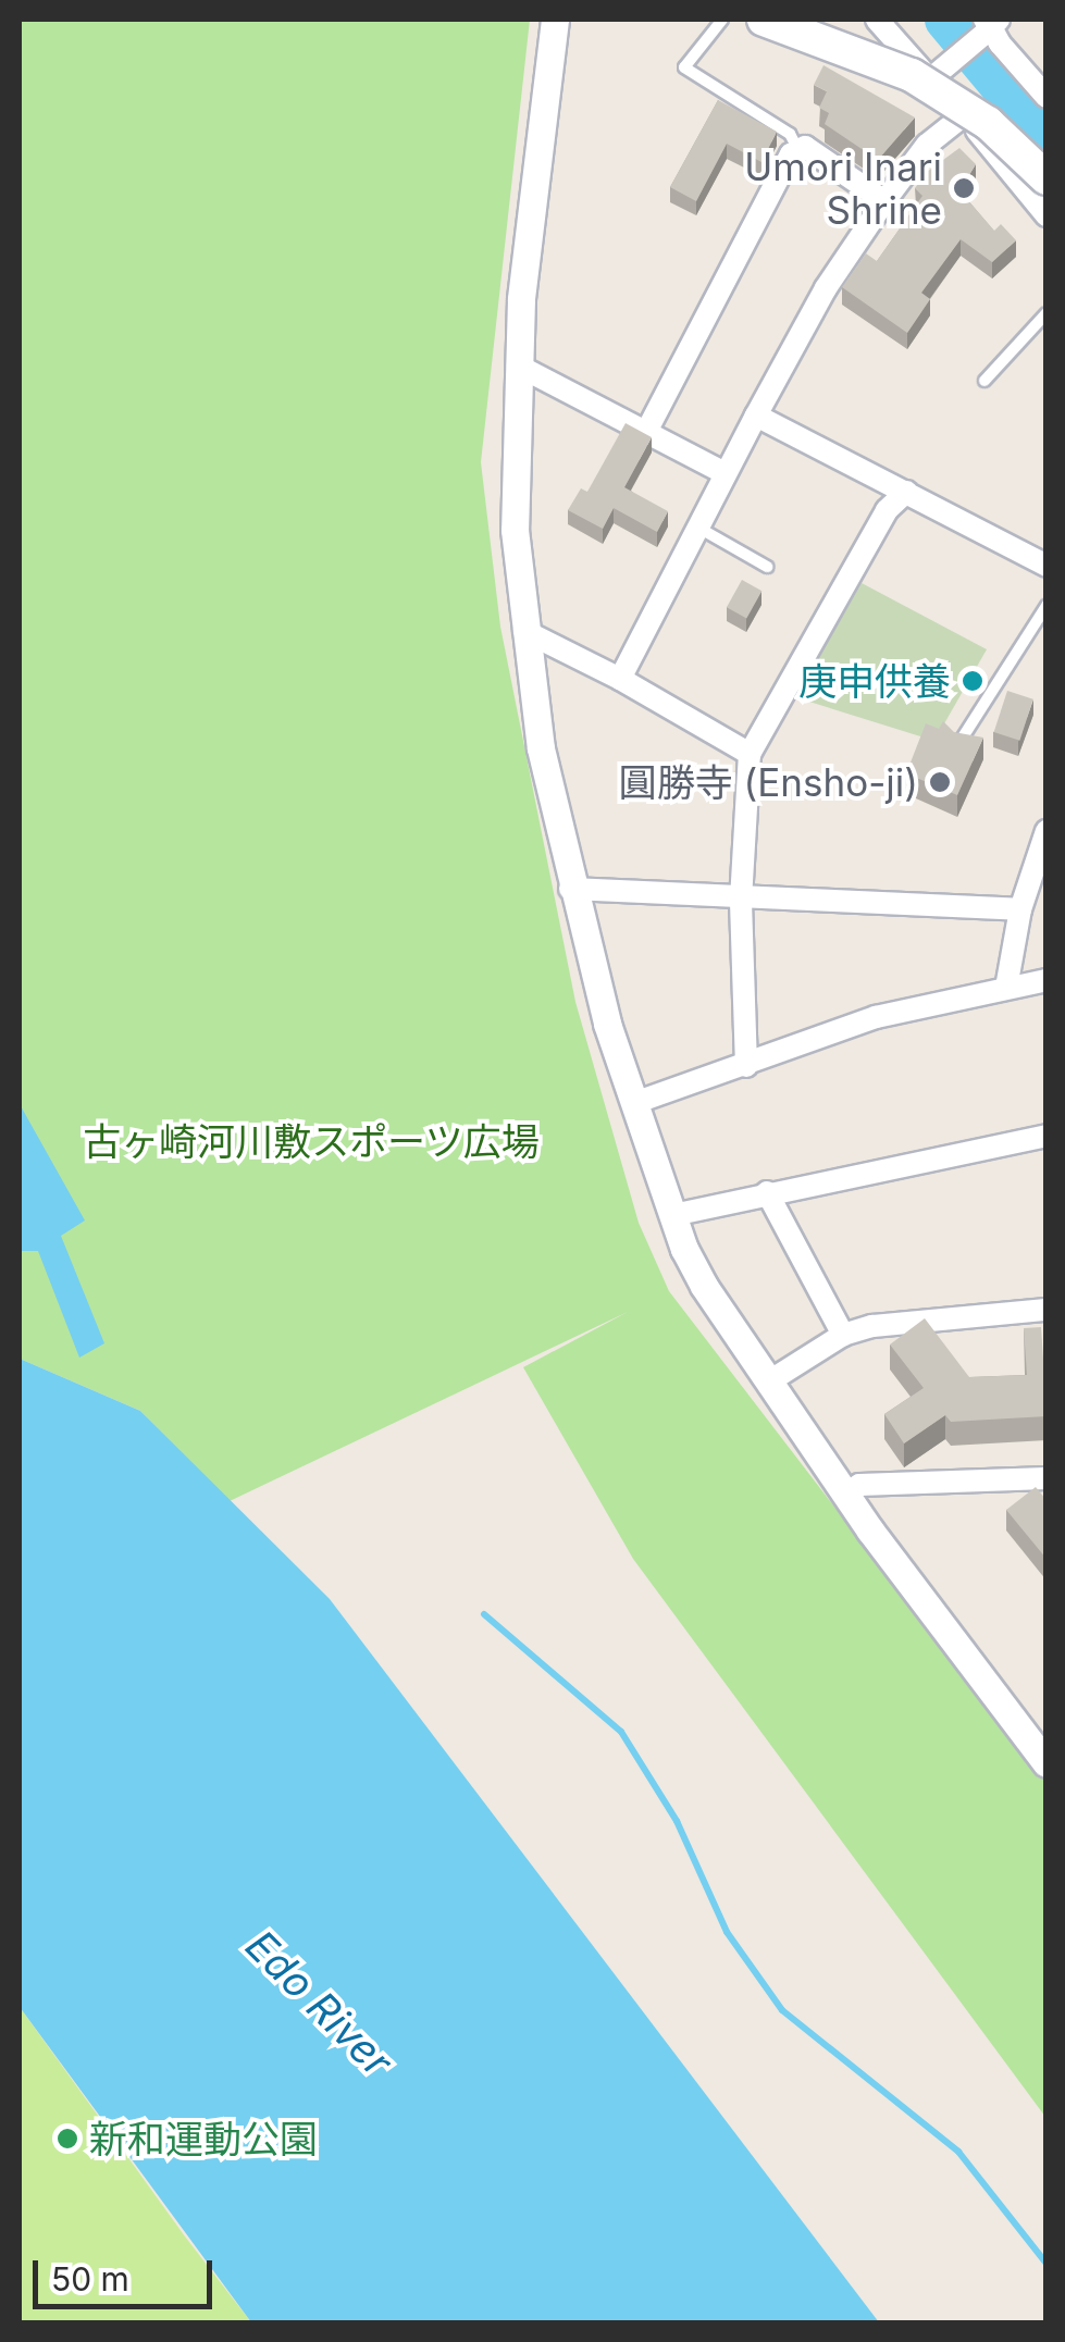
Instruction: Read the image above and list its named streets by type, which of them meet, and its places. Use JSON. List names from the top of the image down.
{
  "water": ["Edo River"],
  "parks": ["古ヶ崎河川敷スポーツ広場"],
  "places": [
    "Umori Inari Shrine",
    "庚申供養",
    "圓勝寺 (Ensho-ji)",
    "新和運動公園"
  ],
  "scale_bar": "50 m"
}
